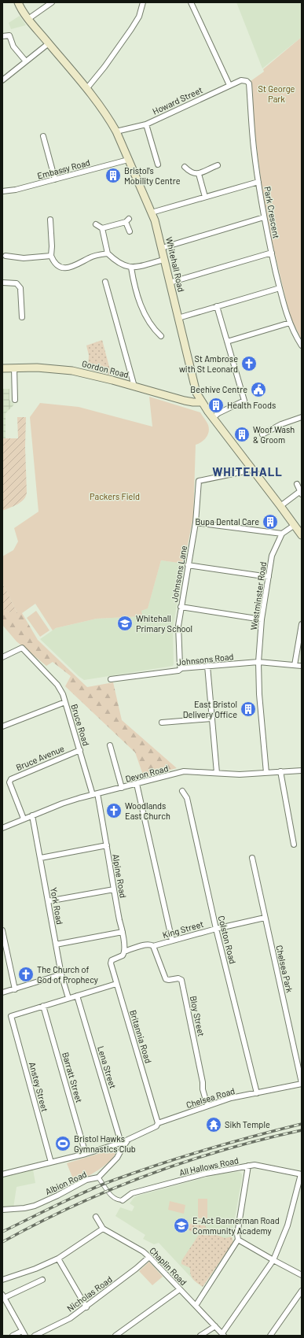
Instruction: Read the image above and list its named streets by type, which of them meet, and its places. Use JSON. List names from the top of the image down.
{
  "streets": {
    "main road": ["Whitehall Road", "Gordon Road"],
    "street": [
      "Howard Street",
      "Embassy Road",
      "Park Crescent",
      "Johnsons Lane",
      "Westminster Road",
      "Johnsons Road",
      "Bruce Road",
      "Bruce Avenue",
      "Devon Road",
      "Alpine Road",
      "York Road",
      "King Street",
      "Colston Road",
      "Chelsea Park",
      "Bloy Street",
      "Britannia Road",
      "Lena Street",
      "Barratt Street",
      "Anstey Street",
      "Chelsea Road",
      "All Hallows Road",
      "Albion Road",
      "Chaplin Road",
      "Nicholas Road"
    ]
  },
  "crossings": [
    ["Howard Street", "Park Crescent"],
    ["Howard Street", "Whitehall Road"],
    ["Embassy Road", "Whitehall Road"],
    ["Whitehall Road", "Gordon Road"],
    ["Whitehall Road", "Johnsons Lane"],
    ["Johnsons Lane", "Johnsons Road"],
    ["Westminster Road", "Johnsons Road"],
    ["Westminster Road", "Devon Road"],
    ["Bruce Road", "Bruce Avenue"],
    ["Bruce Road", "Devon Road"],
    ["Bruce Road", "Alpine Road"],
    ["Bruce Avenue", "Devon Road"],
    ["Devon Road", "Alpine Road"],
    ["Devon Road", "York Road"],
    ["Alpine Road", "King Street"],
    ["Alpine Road", "Britannia Road"],
    ["King Street", "Colston Road"],
    ["King Street", "Chelsea Park"],
    ["King Street", "Bloy Street"],
    ["King Street", "Britannia Road"],
    ["Colston Road", "Chelsea Road"],
    ["Chelsea Park", "Chelsea Road"],
    ["Bloy Street", "Chelsea Road"],
    ["Britannia Road", "Chelsea Road"],
    ["Lena Street", "Chelsea Road"],
    ["Lena Street", "Albion Road"],
    ["Barratt Street", "Anstey Street"],
    ["Barratt Street", "Chelsea Road"],
    ["Anstey Street", "Chelsea Road"],
    ["Chelsea Road", "Albion Road"],
    ["Chaplin Road", "Nicholas Road"]
  ],
  "districts": ["WHITEHALL"],
  "parks": ["St George Park", "Packers Field"],
  "places": {
    "building": [
      "Bristol's Mobility Centre",
      "Health Foods",
      "Woof Wash & Groom",
      "Bupa Dental Care",
      "East Bristol Delivery Office"
    ],
    "church": ["St Ambrose with St Leonard", "Woodlands East Church", "The Church of God of Prophecy"],
    "public building": ["Beehive Centre"],
    "school or university": ["Whitehall Primary School", "E-Act Bannerman Road Community Academy"],
    "temple": ["Sikh Temple"],
    "sports": ["Bristol Hawks Gymnastics Club"]
  }
}
